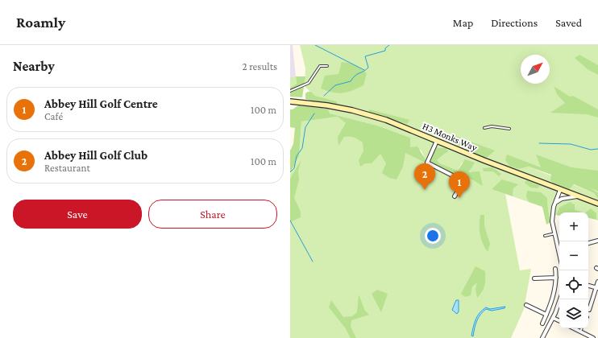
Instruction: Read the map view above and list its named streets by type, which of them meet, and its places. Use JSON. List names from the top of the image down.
{
  "streets": {
    "street": ["H3 Monks Way"]
  },
  "north": "top right",
  "page": {
    "header": "Roamly",
    "nav": ["Map", "Directions", "Saved"],
    "heading": ["Nearby", "2 results"],
    "list": [
      {
        "mark": "1",
        "name": "Abbey Hill Golf Centre",
        "note": "Café",
        "value": "100 m"
      },
      {
        "mark": "2",
        "name": "Abbey Hill Golf Club",
        "note": "Restaurant",
        "value": "100 m"
      }
    ],
    "pins": ["2", "1"],
    "buttons": ["Save", "Share"],
    "map_buttons": ["+", "−"]
  }
}
